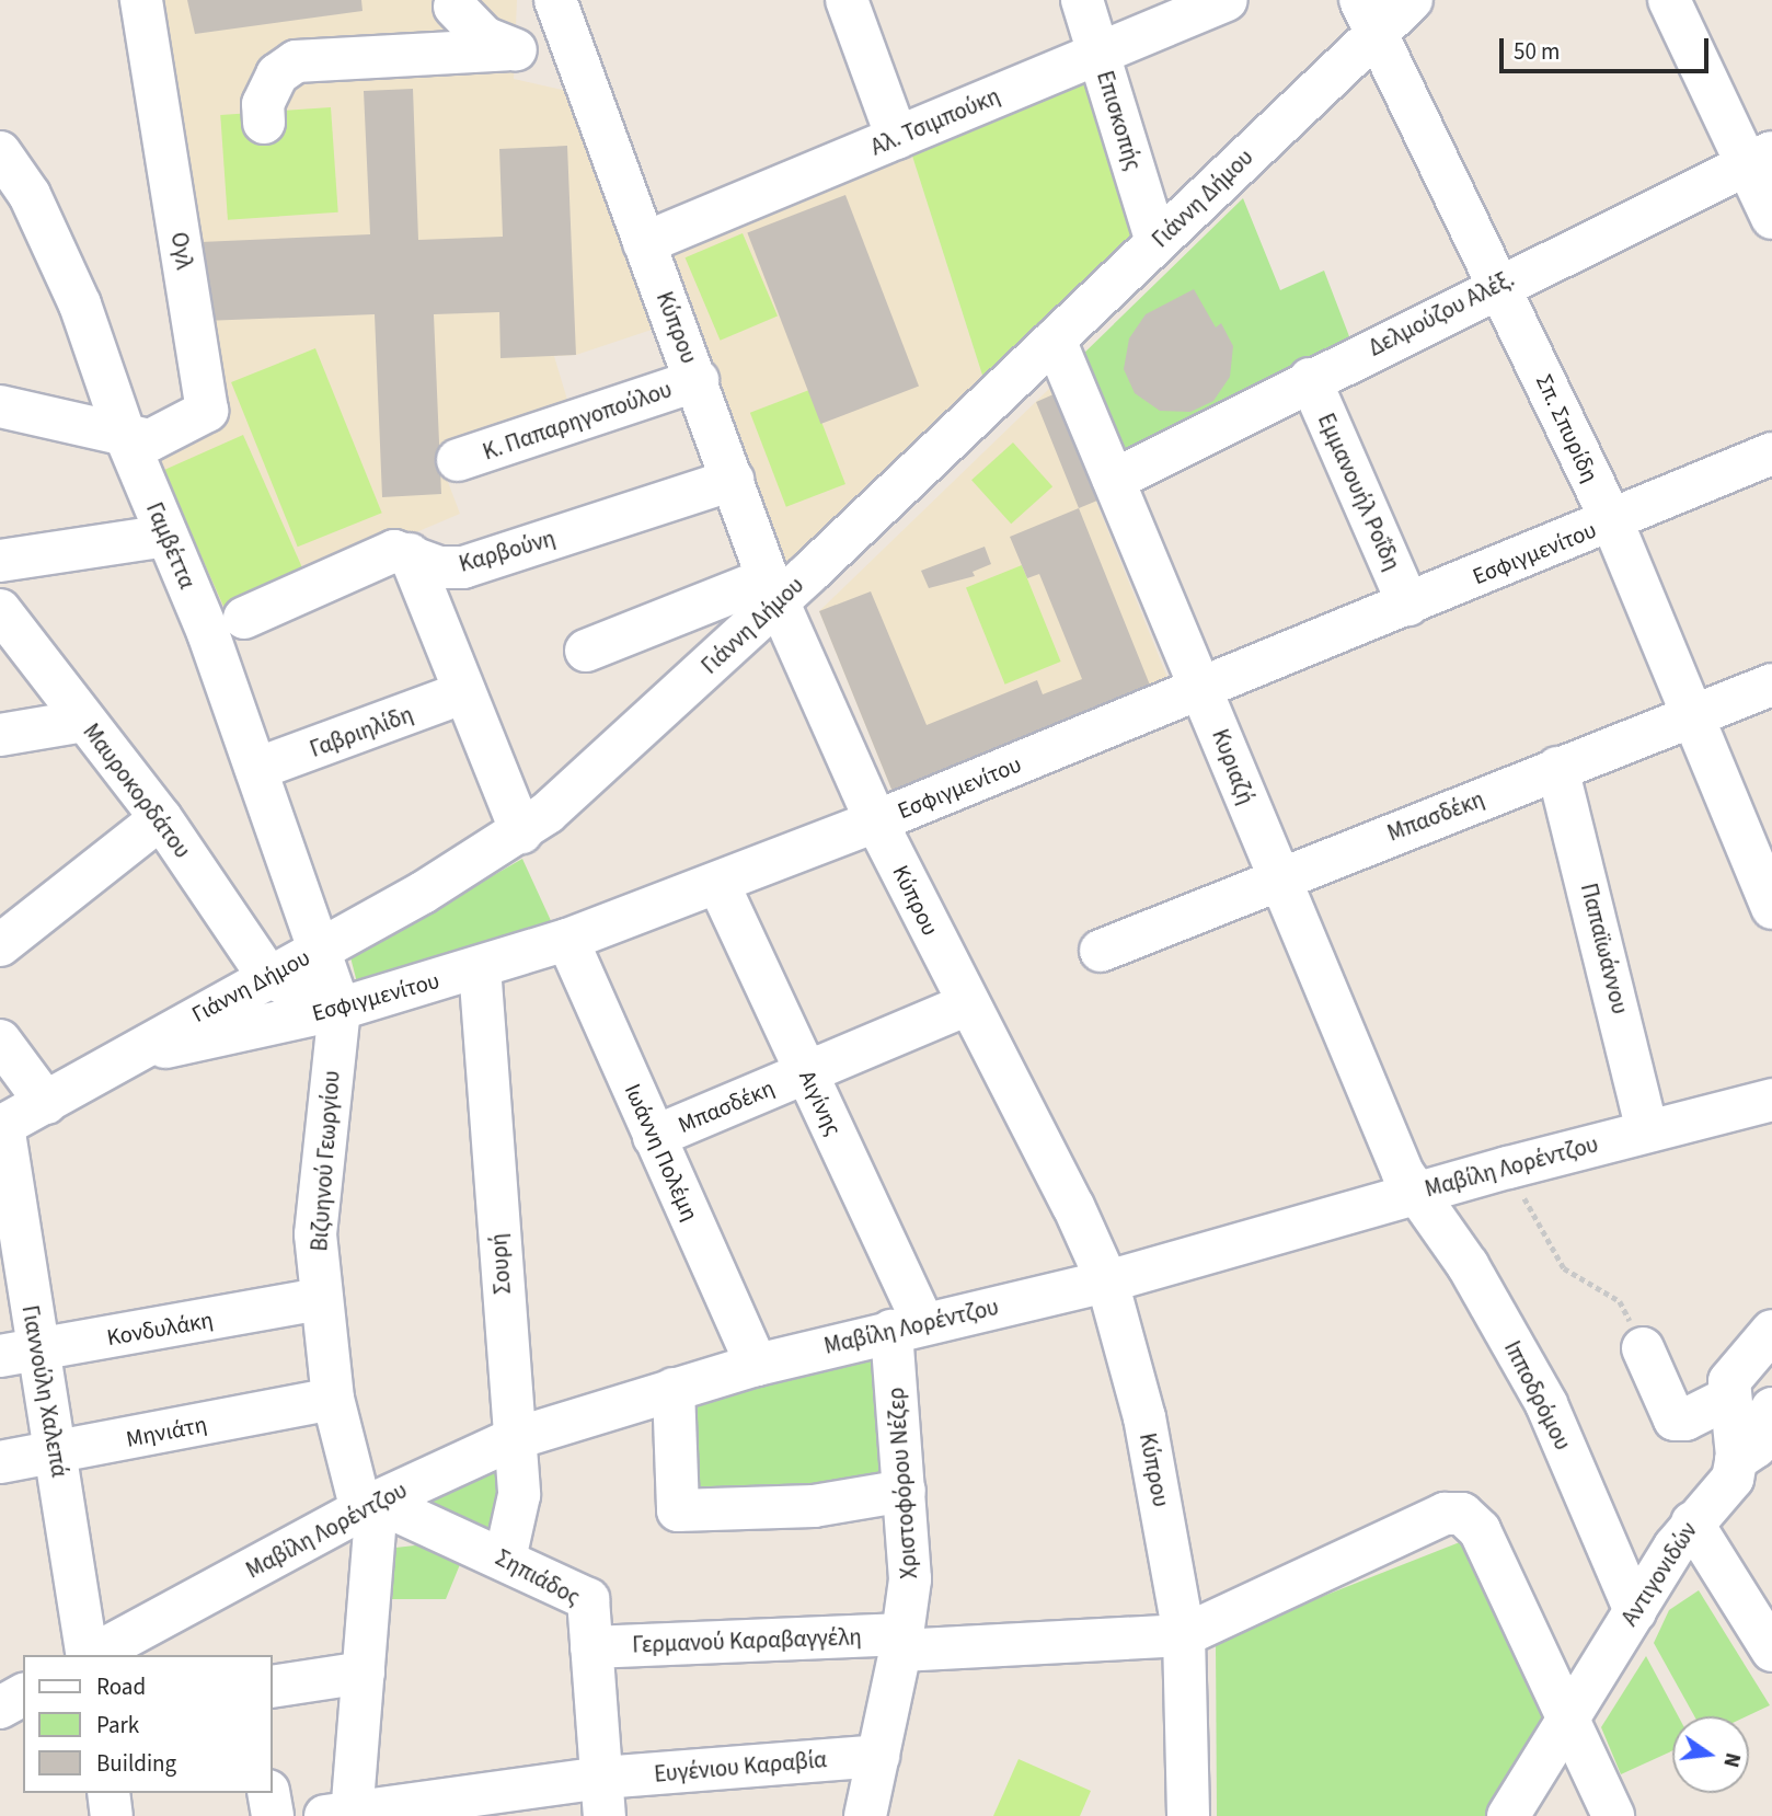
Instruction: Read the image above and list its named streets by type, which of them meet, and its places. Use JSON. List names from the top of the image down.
{
  "streets": {
    "street": [
      "Επισκοπής",
      "Αλ. Τσιμπούκη",
      "Γιάννη Δήμου",
      "Ογλ",
      "Δελμούζου Αλέξ.",
      "Κύπρου",
      "Κ. Παπαρηγοπούλου",
      "Σπ. Σπυρίδη",
      "Εμμανουήλ Ροΐδη",
      "Γαμβέττα",
      "Καρβούνη",
      "Εσφιγμενίτου",
      "Γαβριηλίδη",
      "Κυριαζή",
      "Μαυροκορδάτου",
      "Μπασδέκη",
      "Παπαϊωάννου",
      "Αιγίνης",
      "Ιωάννη Πολέμη",
      "Βιζυηνού Γεωργίου",
      "Μαβίλη Λορέντζου",
      "Σουρή",
      "Κονδυλάκη",
      "Γιαννούλη Χαλεπά",
      "Ιπποδρόμου",
      "Μηνιάτη",
      "Χριστοφόρου Νέζερ",
      "Αντιγονιδών",
      "Σηπιάδος",
      "Γερμανού Καραβαγγέλη",
      "Ευγένιου Καραβία"
    ]
  },
  "crossings": [
    ["Επισκοπής", "Αλ. Τσιμπούκη"],
    ["Επισκοπής", "Γιάννη Δήμου"],
    ["Αλ. Τσιμπούκη", "Κύπρου"],
    ["Γιάννη Δήμου", "Κύπρου"],
    ["Γιάννη Δήμου", "Σπ. Σπυρίδη"],
    ["Γιάννη Δήμου", "Γαμβέττα"],
    ["Γιάννη Δήμου", "Εσφιγμενίτου"],
    ["Γιάννη Δήμου", "Κυριαζή"],
    ["Γιάννη Δήμου", "Μαυροκορδάτου"],
    ["Γιάννη Δήμου", "Βιζυηνού Γεωργίου"],
    ["Γιάννη Δήμου", "Γιαννούλη Χαλεπά"],
    ["Ογλ", "Γαμβέττα"],
    ["Δελμούζου Αλέξ.", "Σπ. Σπυρίδη"],
    ["Δελμούζου Αλέξ.", "Εμμανουήλ Ροΐδη"],
    ["Δελμούζου Αλέξ.", "Κυριαζή"],
    ["Κύπρου", "Κ. Παπαρηγοπούλου"],
    ["Κύπρου", "Καρβούνη"],
    ["Κύπρου", "Εσφιγμενίτου"],
    ["Κύπρου", "Μπασδέκη"],
    ["Κύπρου", "Μαβίλη Λορέντζου"],
    ["Κύπρου", "Γερμανού Καραβαγγέλη"],
    ["Σπ. Σπυρίδη", "Εσφιγμενίτου"],
    ["Σπ. Σπυρίδη", "Μπασδέκη"],
    ["Εμμανουήλ Ροΐδη", "Εσφιγμενίτου"],
    ["Γαμβέττα", "Γαβριηλίδη"],
    ["Γαμβέττα", "Βιζυηνού Γεωργίου"],
    ["Εσφιγμενίτου", "Κυριαζή"],
    ["Εσφιγμενίτου", "Αιγίνης"],
    ["Εσφιγμενίτου", "Ιωάννη Πολέμη"],
    ["Εσφιγμενίτου", "Βιζυηνού Γεωργίου"],
    ["Εσφιγμενίτου", "Σουρή"],
    ["Κυριαζή", "Μπασδέκη"],
    ["Κυριαζή", "Μαβίλη Λορέντζου"],
    ["Κυριαζή", "Ιπποδρόμου"],
    ["Μπασδέκη", "Παπαϊωάννου"],
    ["Μπασδέκη", "Αιγίνης"],
    ["Μπασδέκη", "Ιωάννη Πολέμη"],
    ["Παπαϊωάννου", "Μαβίλη Λορέντζου"],
    ["Αιγίνης", "Μαβίλη Λορέντζου"],
    ["Αιγίνης", "Χριστοφόρου Νέζερ"],
    ["Ιωάννη Πολέμη", "Μαβίλη Λορέντζου"],
    ["Βιζυηνού Γεωργίου", "Μαβίλη Λορέντζου"],
    ["Βιζυηνού Γεωργίου", "Κονδυλάκη"],
    ["Βιζυηνού Γεωργίου", "Μηνιάτη"],
    ["Βιζυηνού Γεωργίου", "Σηπιάδος"],
    ["Βιζυηνού Γεωργίου", "Ευγένιου Καραβία"],
    ["Μαβίλη Λορέντζου", "Σουρή"],
    ["Μαβίλη Λορέντζου", "Ιπποδρόμου"],
    ["Μαβίλη Λορέντζου", "Χριστοφόρου Νέζερ"],
    ["Μαβίλη Λορέντζου", "Σηπιάδος"],
    ["Σουρή", "Σηπιάδος"],
    ["Κονδυλάκη", "Γιαννούλη Χαλεπά"],
    ["Γιαννούλη Χαλεπά", "Μηνιάτη"],
    ["Ιπποδρόμου", "Αντιγονιδών"],
    ["Χριστοφόρου Νέζερ", "Γερμανού Καραβαγγέλη"],
    ["Χριστοφόρου Νέζερ", "Ευγένιου Καραβία"],
    ["Σηπιάδος", "Γερμανού Καραβαγγέλη"],
    ["Σηπιάδος", "Ευγένιου Καραβία"]
  ],
  "legend": ["Road", "Park", "Building"],
  "scale_bar": "50 m",
  "north": "right"
}
